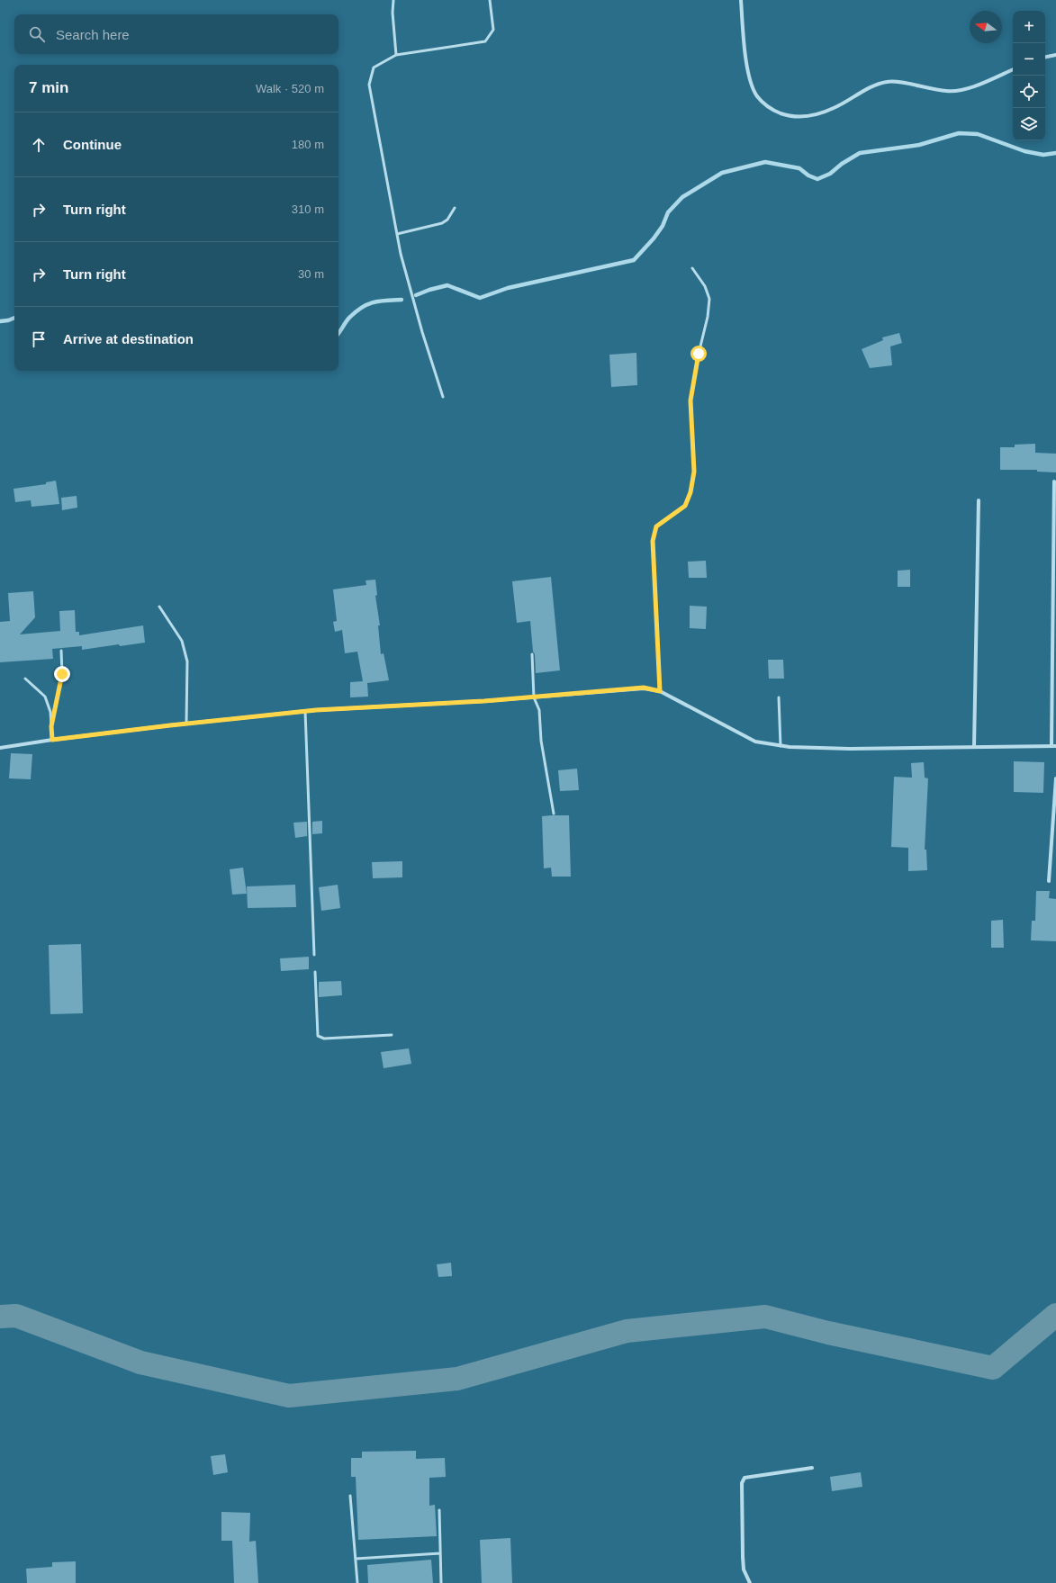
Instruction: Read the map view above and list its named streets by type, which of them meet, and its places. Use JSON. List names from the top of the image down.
{
  "north": "left",
  "page": {
    "map_buttons": ["+", "−"],
    "search": "Search here",
    "heading": ["7 min", "Walk · 520 m"],
    "list": [
      ["Continue", "180 m"],
      ["Turn right", "310 m"],
      ["Turn right", "30 m"],
      "Arrive at destination"
    ]
  }
}
